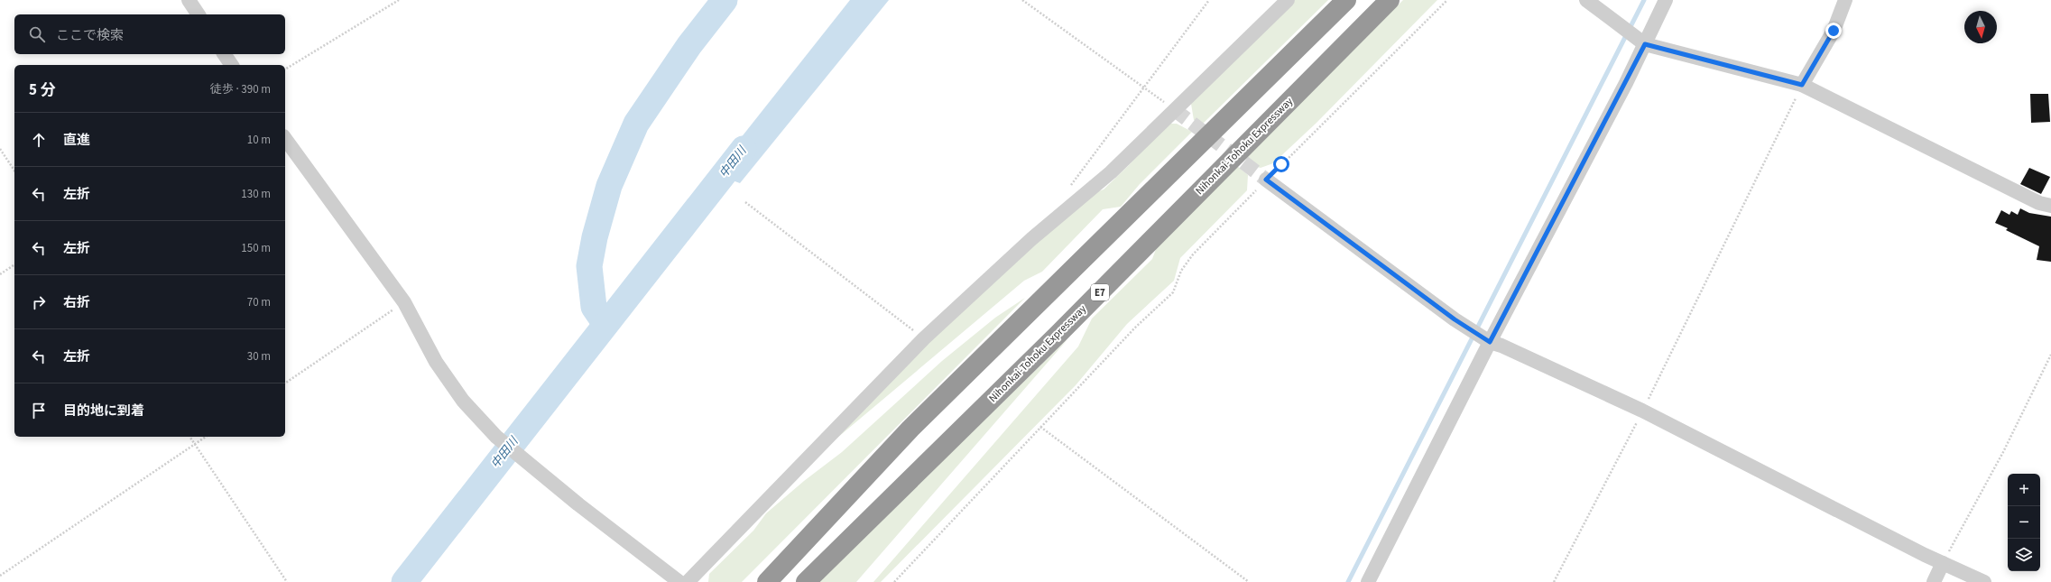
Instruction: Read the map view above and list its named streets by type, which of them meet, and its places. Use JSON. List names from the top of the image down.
{
  "streets": {
    "highway": ["Nihonkai-Tohoku Expressway", "E7"]
  },
  "water": ["中田川"],
  "north": "bottom",
  "page": {
    "search": "ここで検索",
    "heading": ["5 分", "徒歩 · 390 m"],
    "list": [
      ["直進", "10 m"],
      ["左折", "130 m"],
      ["左折", "150 m"],
      ["右折", "70 m"],
      ["左折", "30 m"],
      "目的地に到着"
    ],
    "map_buttons": ["+", "−"]
  }
}
